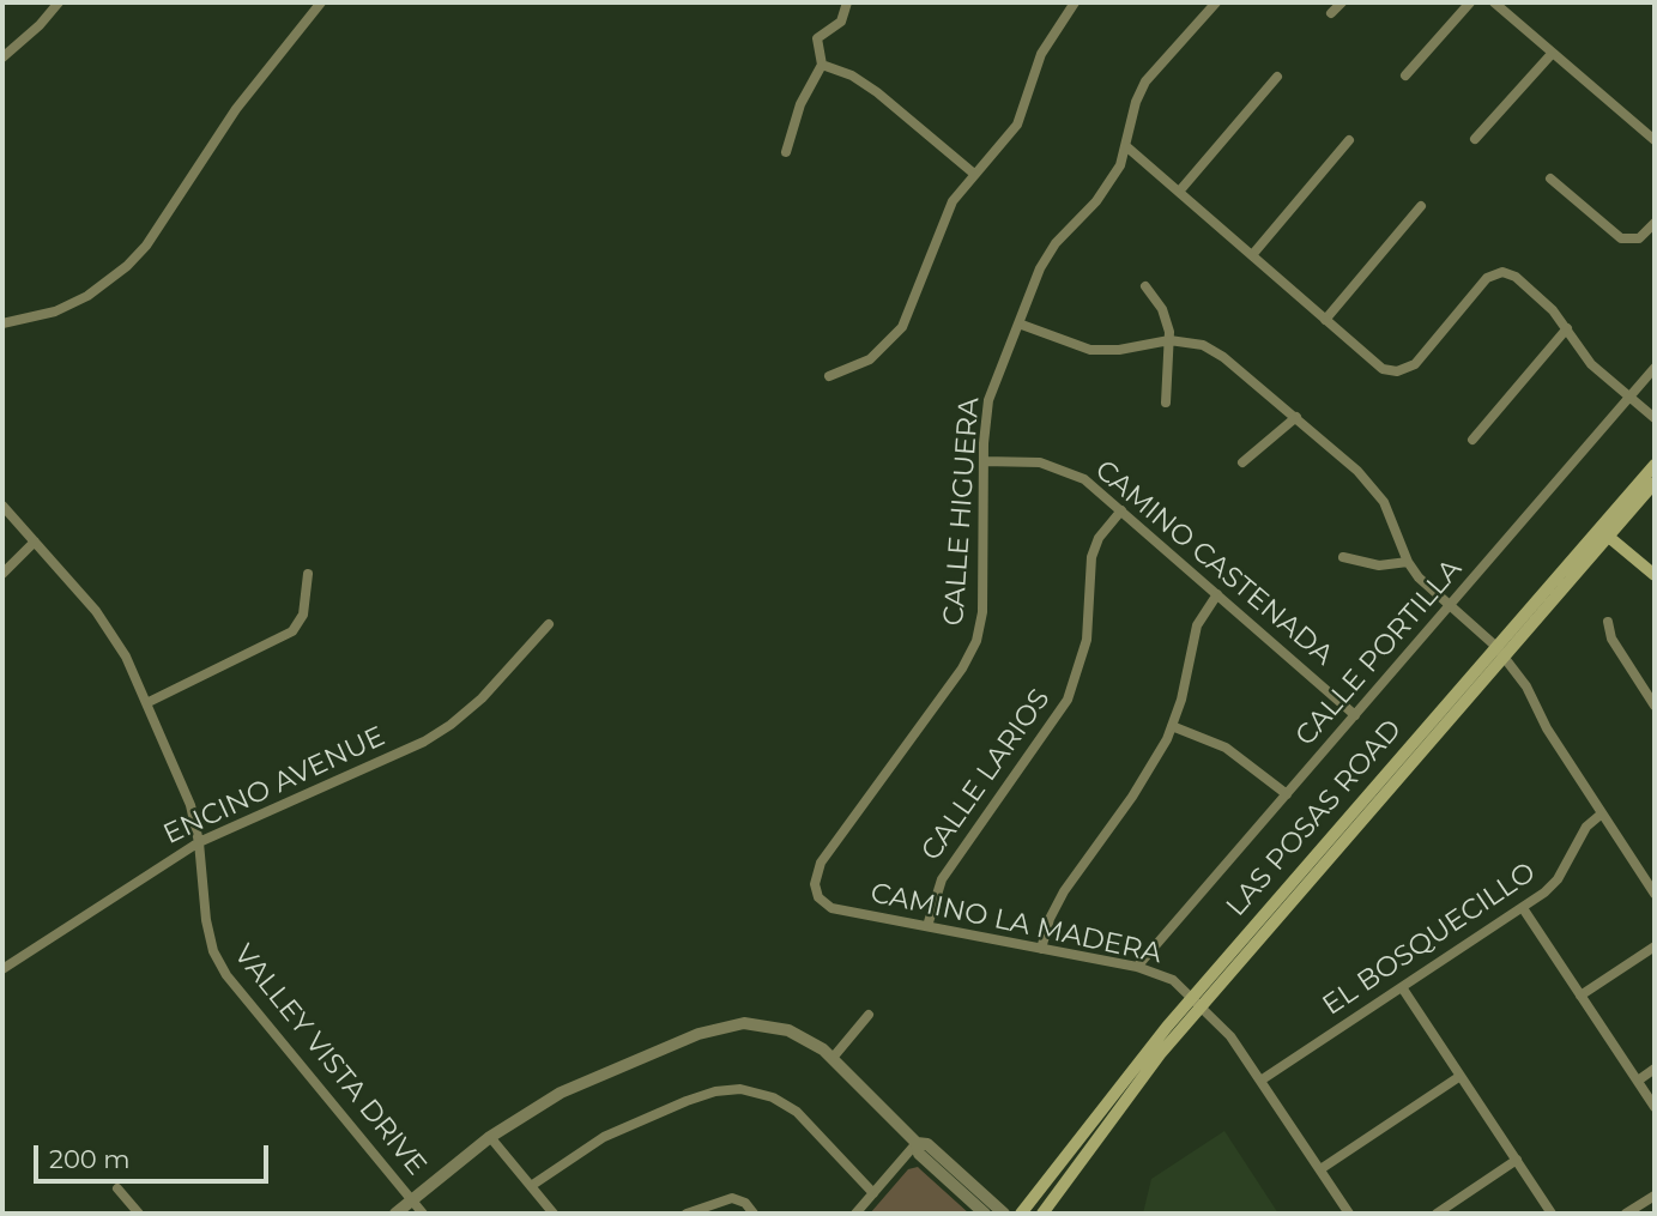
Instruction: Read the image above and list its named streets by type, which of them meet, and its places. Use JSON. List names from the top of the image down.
{
  "streets": {
    "main road": ["LAS POSAS ROAD"],
    "street": [
      "CALLE HIGUERA",
      "CAMINO CASTENADA",
      "CALLE PORTILLA",
      "CALLE LARIOS",
      "ENCINO AVENUE",
      "CAMINO LA MADERA",
      "EL BOSQUECILLO",
      "VALLEY VISTA DRIVE"
    ]
  },
  "crossings": [
    ["CALLE HIGUERA", "CAMINO CASTENADA"],
    ["CALLE HIGUERA", "CAMINO LA MADERA"],
    ["CAMINO CASTENADA", "CALLE PORTILLA"],
    ["CAMINO CASTENADA", "CALLE LARIOS"],
    ["CALLE PORTILLA", "CAMINO LA MADERA"],
    ["CALLE LARIOS", "CAMINO LA MADERA"],
    ["ENCINO AVENUE", "VALLEY VISTA DRIVE"],
    ["LAS POSAS ROAD", "CAMINO LA MADERA"],
    ["CAMINO LA MADERA", "EL BOSQUECILLO"]
  ],
  "scale_bar": "200 m"
}
